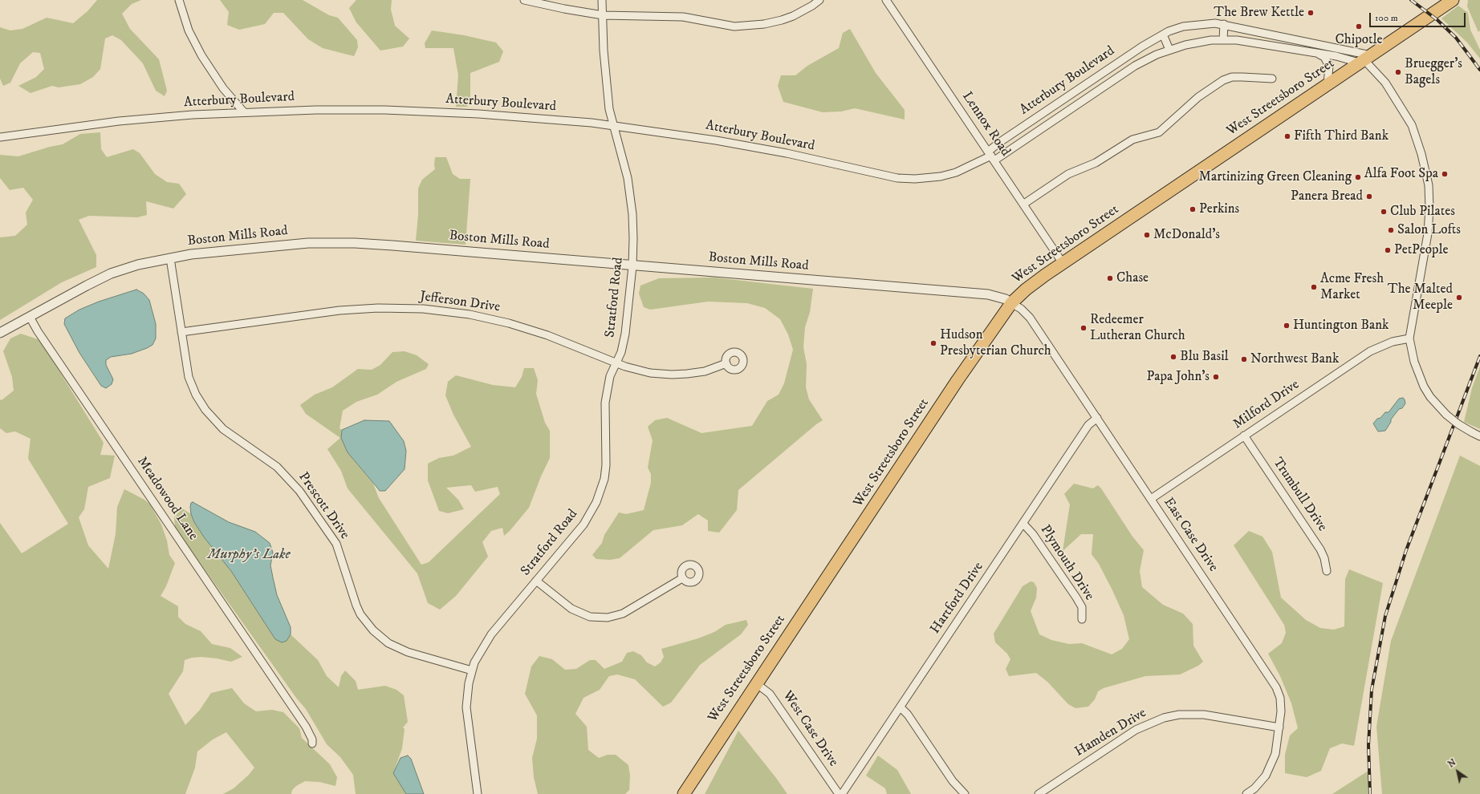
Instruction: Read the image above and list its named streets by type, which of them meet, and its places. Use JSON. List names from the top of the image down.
{
  "streets": {
    "main road": ["West Streetsboro Street"],
    "street": [
      "Atterbury Boulevard",
      "Lennox Road",
      "Boston Mills Road",
      "Stratford Road",
      "Jefferson Drive",
      "Milford Drive",
      "Trumbull Drive",
      "Meadowood Lane",
      "Prescott Drive",
      "East Case Drive",
      "Plymouth Drive",
      "Hartford Drive",
      "West Case Drive",
      "Hamden Drive"
    ]
  },
  "crossings": [
    ["Atterbury Boulevard", "West Streetsboro Street"],
    ["Atterbury Boulevard", "Lennox Road"],
    ["Atterbury Boulevard", "Stratford Road"],
    ["West Streetsboro Street", "Lennox Road"],
    ["West Streetsboro Street", "Boston Mills Road"],
    ["West Streetsboro Street", "East Case Drive"],
    ["West Streetsboro Street", "West Case Drive"],
    ["Boston Mills Road", "Stratford Road"],
    ["Boston Mills Road", "Meadowood Lane"],
    ["Boston Mills Road", "Prescott Drive"],
    ["Boston Mills Road", "East Case Drive"],
    ["Stratford Road", "Jefferson Drive"],
    ["Stratford Road", "Prescott Drive"],
    ["Jefferson Drive", "Prescott Drive"],
    ["Milford Drive", "Trumbull Drive"],
    ["Milford Drive", "East Case Drive"],
    ["East Case Drive", "Hartford Drive"],
    ["East Case Drive", "Hamden Drive"],
    ["Plymouth Drive", "Hartford Drive"]
  ],
  "water": ["Murphy's Lake"],
  "places": [
    "The Brew Kettle",
    "Chipotle",
    "Bruegger's Bagels",
    "Fifth Third Bank",
    "Alfa Foot Spa",
    "Martinizing Green Cleaning",
    "Panera Bread",
    "Perkins",
    "Club Pilates",
    "Salon Lofts",
    "McDonald's",
    "PetPeople",
    "Chase",
    "Acme Fresh Market",
    "The Malted Meeple",
    "Huntington Bank",
    "Redeemer Lutheran Church",
    "Hudson Presbyterian Church",
    "Blu Basil",
    "Northwest Bank",
    "Papa John's"
  ],
  "scale_bar": "100 m",
  "north": "top left"
}
